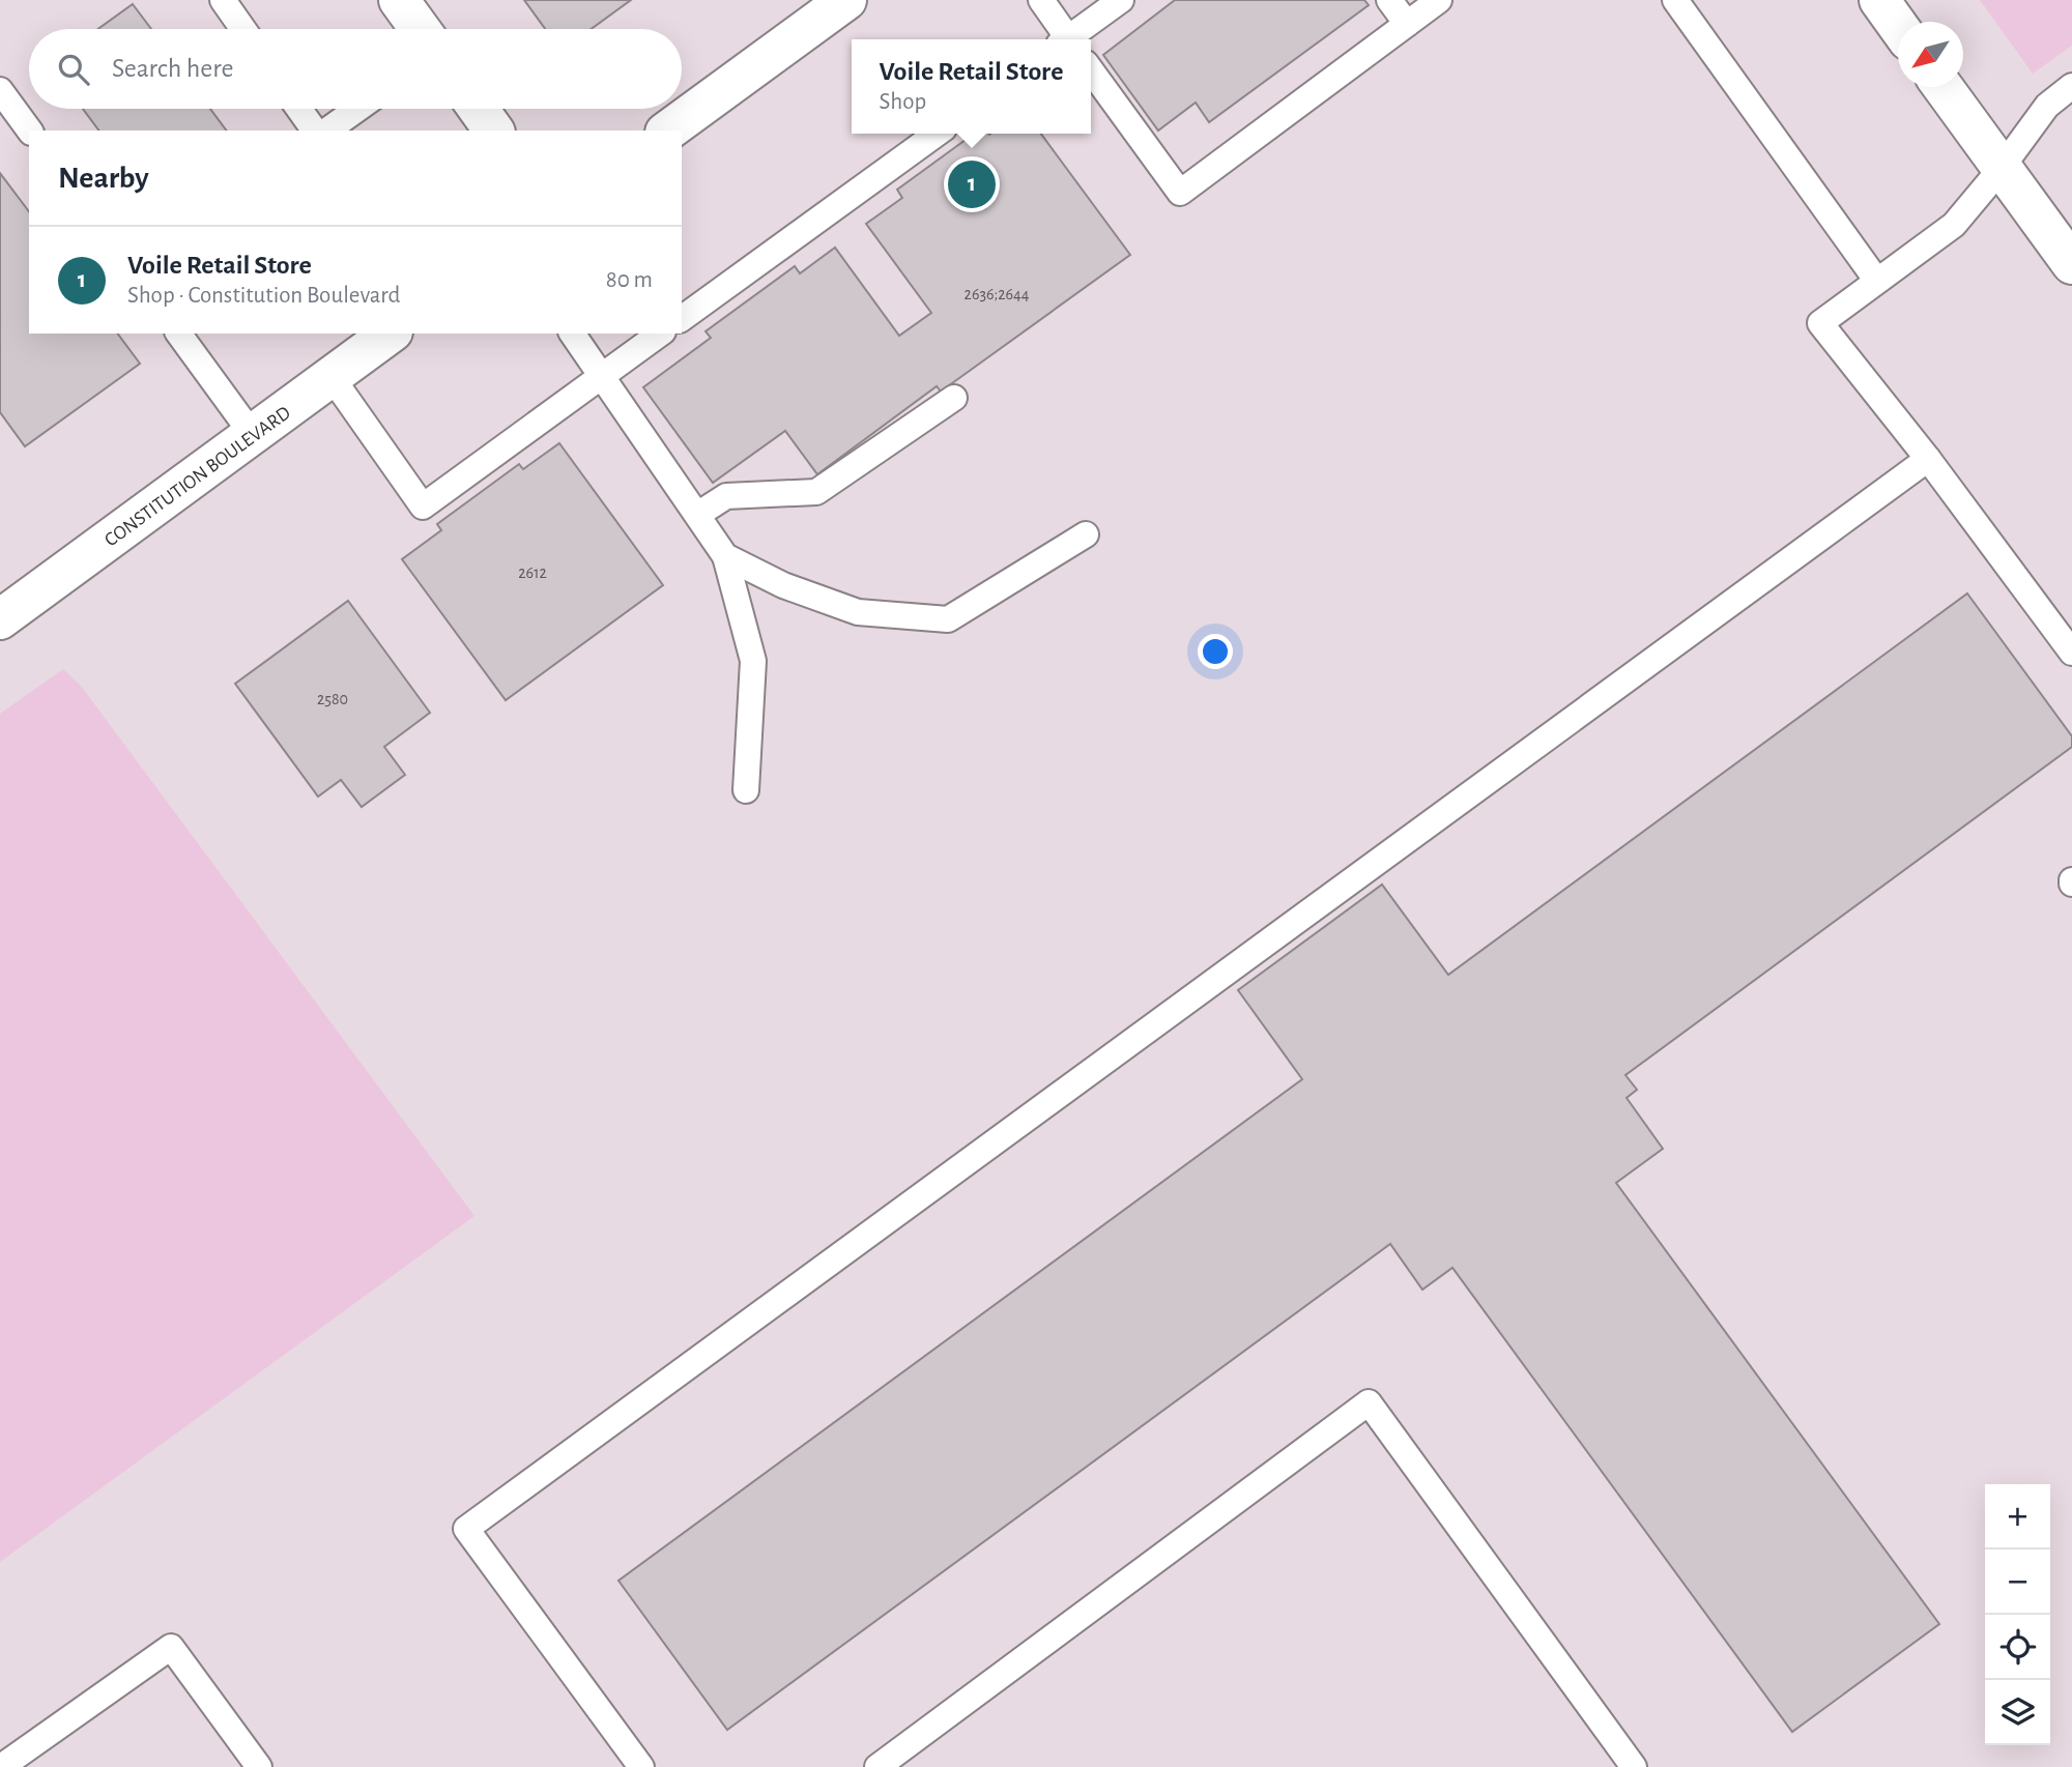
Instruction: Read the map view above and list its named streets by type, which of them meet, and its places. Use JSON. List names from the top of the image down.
{
  "streets": {
    "street": ["CONSTITUTION BOULEVARD"]
  },
  "house_numbers": ["2636;2644", "2612", "2580"],
  "north": "bottom left",
  "page": {
    "search": "Search here",
    "popup": ["Voile Retail Store", "Shop"],
    "heading": "Nearby",
    "pins": "1",
    "list": [
      {
        "mark": "1",
        "name": "Voile Retail Store",
        "note": "Shop · Constitution Boulevard",
        "value": "80 m"
      }
    ],
    "map_buttons": ["+", "−"]
  }
}
